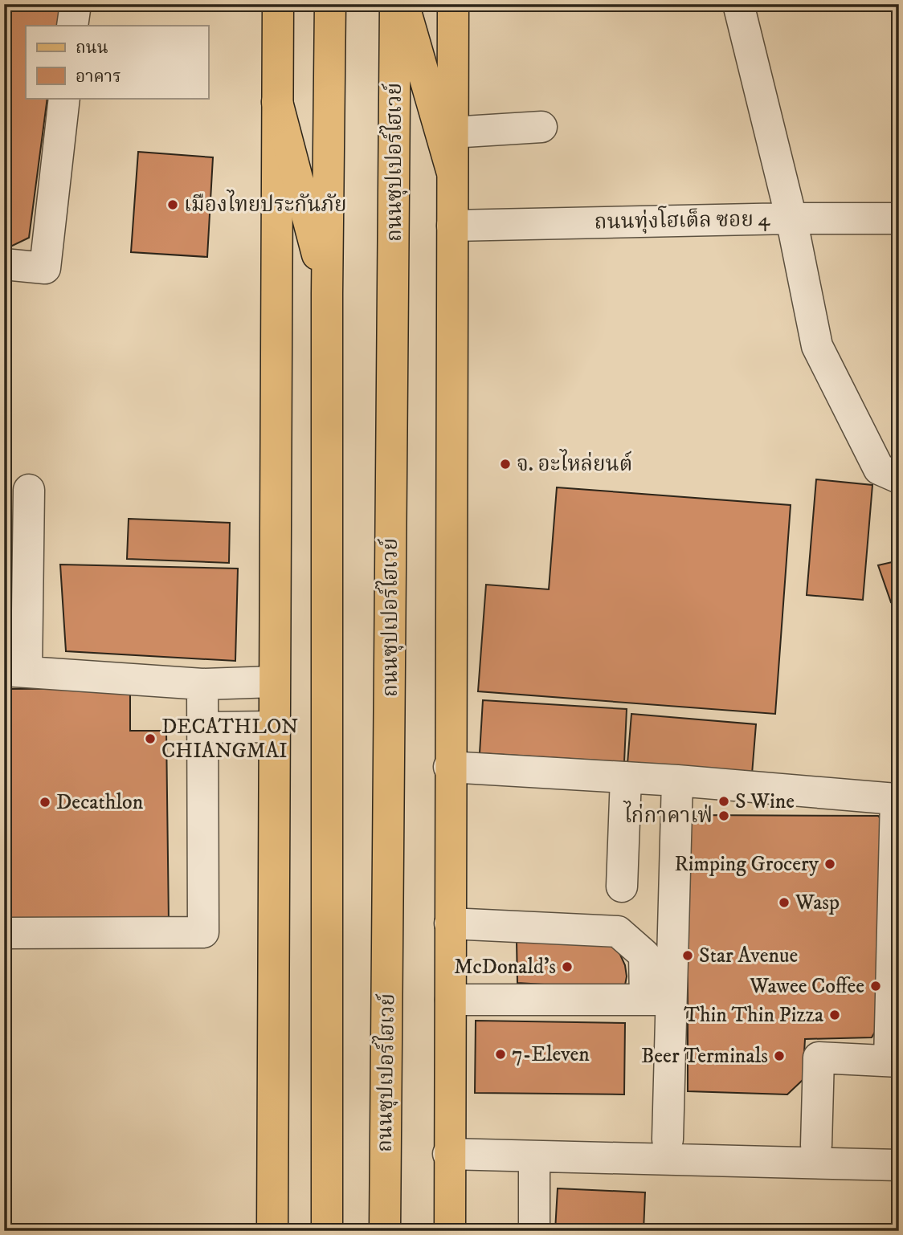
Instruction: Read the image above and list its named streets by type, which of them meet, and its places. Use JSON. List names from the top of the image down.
{
  "streets": {
    "main road": ["ถนนซุปเปอร์ไฮเวย์"],
    "street": ["ถนนทุ่งโฮเต็ล ซอย 4"]
  },
  "places": [
    "เมืองไทยประกันภัย",
    "จ. อะไหล่ยนต์",
    "DECATHLON CHIANGMAI",
    "S Wine",
    "Decathlon",
    "ไก่กาคาเฟ่",
    "Rimping Grocery",
    "Wasp",
    "Star Avenue",
    "McDonald's",
    "Wawee Coffee",
    "Thin Thin Pizza",
    "7-Eleven",
    "Beer Terminals"
  ],
  "legend": ["ถนน", "อาคาร"]
}
